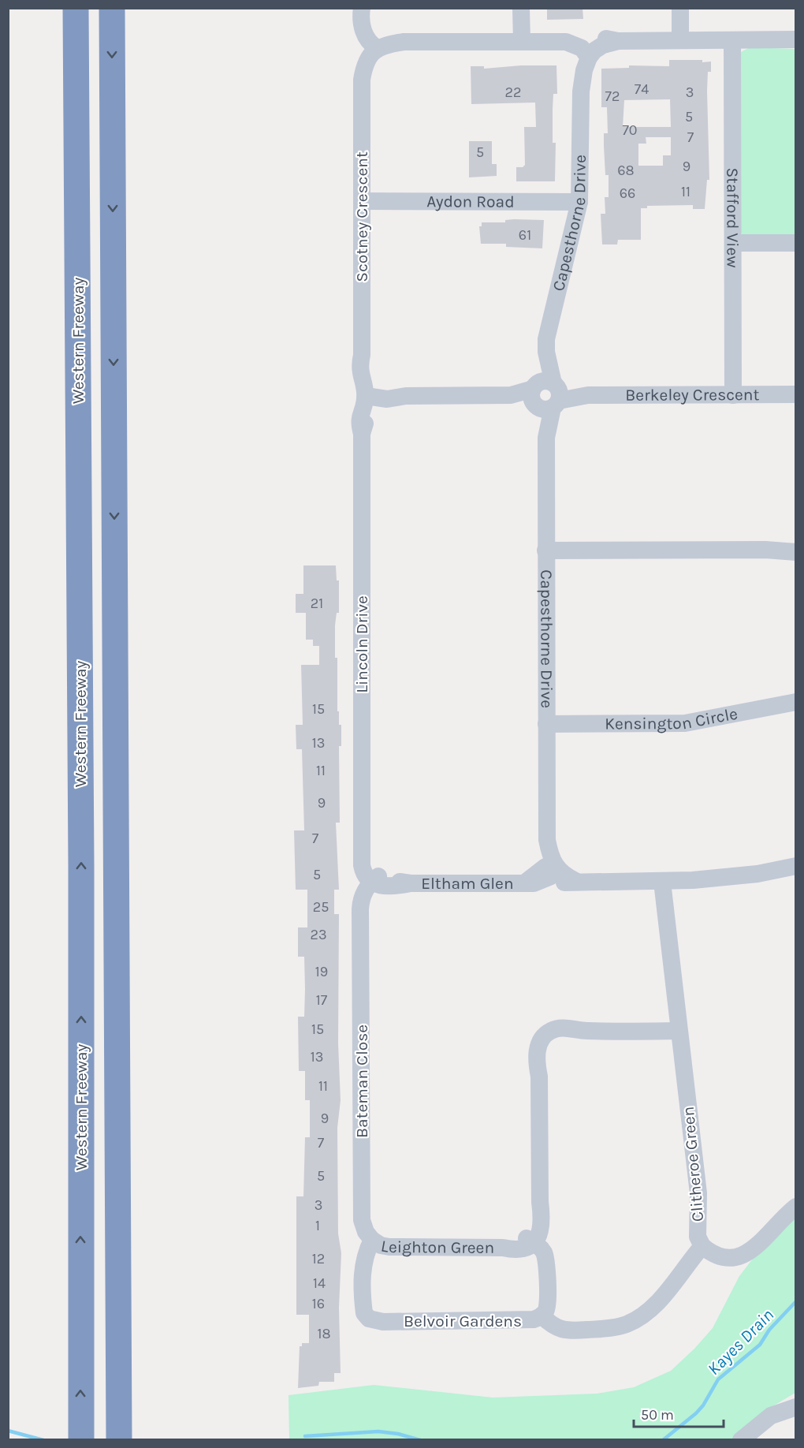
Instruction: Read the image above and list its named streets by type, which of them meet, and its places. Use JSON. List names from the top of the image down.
{
  "streets": {
    "highway": ["Western Freeway"],
    "street": [
      "Aydon Road",
      "Scotney Crescent",
      "Stafford View",
      "Capesthorne Drive",
      "Berkeley Crescent",
      "Lincoln Drive",
      "Kensington Circle",
      "Eltham Glen",
      "Bateman Close",
      "Clitheroe Green",
      "Leighton Green",
      "Belvoir Gardens"
    ]
  },
  "crossings": [
    ["Aydon Road", "Scotney Crescent"],
    ["Aydon Road", "Capesthorne Drive"],
    ["Scotney Crescent", "Berkeley Crescent"],
    ["Scotney Crescent", "Lincoln Drive"],
    ["Stafford View", "Berkeley Crescent"],
    ["Capesthorne Drive", "Berkeley Crescent"],
    ["Capesthorne Drive", "Kensington Circle"],
    ["Capesthorne Drive", "Eltham Glen"],
    ["Berkeley Crescent", "Lincoln Drive"],
    ["Lincoln Drive", "Eltham Glen"],
    ["Lincoln Drive", "Bateman Close"],
    ["Eltham Glen", "Bateman Close"],
    ["Bateman Close", "Leighton Green"],
    ["Clitheroe Green", "Belvoir Gardens"],
    ["Leighton Green", "Belvoir Gardens"]
  ],
  "water": ["Kayes Drain"],
  "house_numbers": [
    "74",
    "22",
    "3",
    "72",
    "5",
    "70",
    "7",
    "5",
    "9",
    "68",
    "11",
    "66",
    "61",
    "21",
    "15",
    "13",
    "11",
    "9",
    "7",
    "5",
    "25",
    "23",
    "19",
    "17",
    "15",
    "13",
    "11",
    "9",
    "7",
    "5",
    "3",
    "1",
    "12",
    "14",
    "16",
    "18"
  ],
  "scale_bar": "50 m"
}
